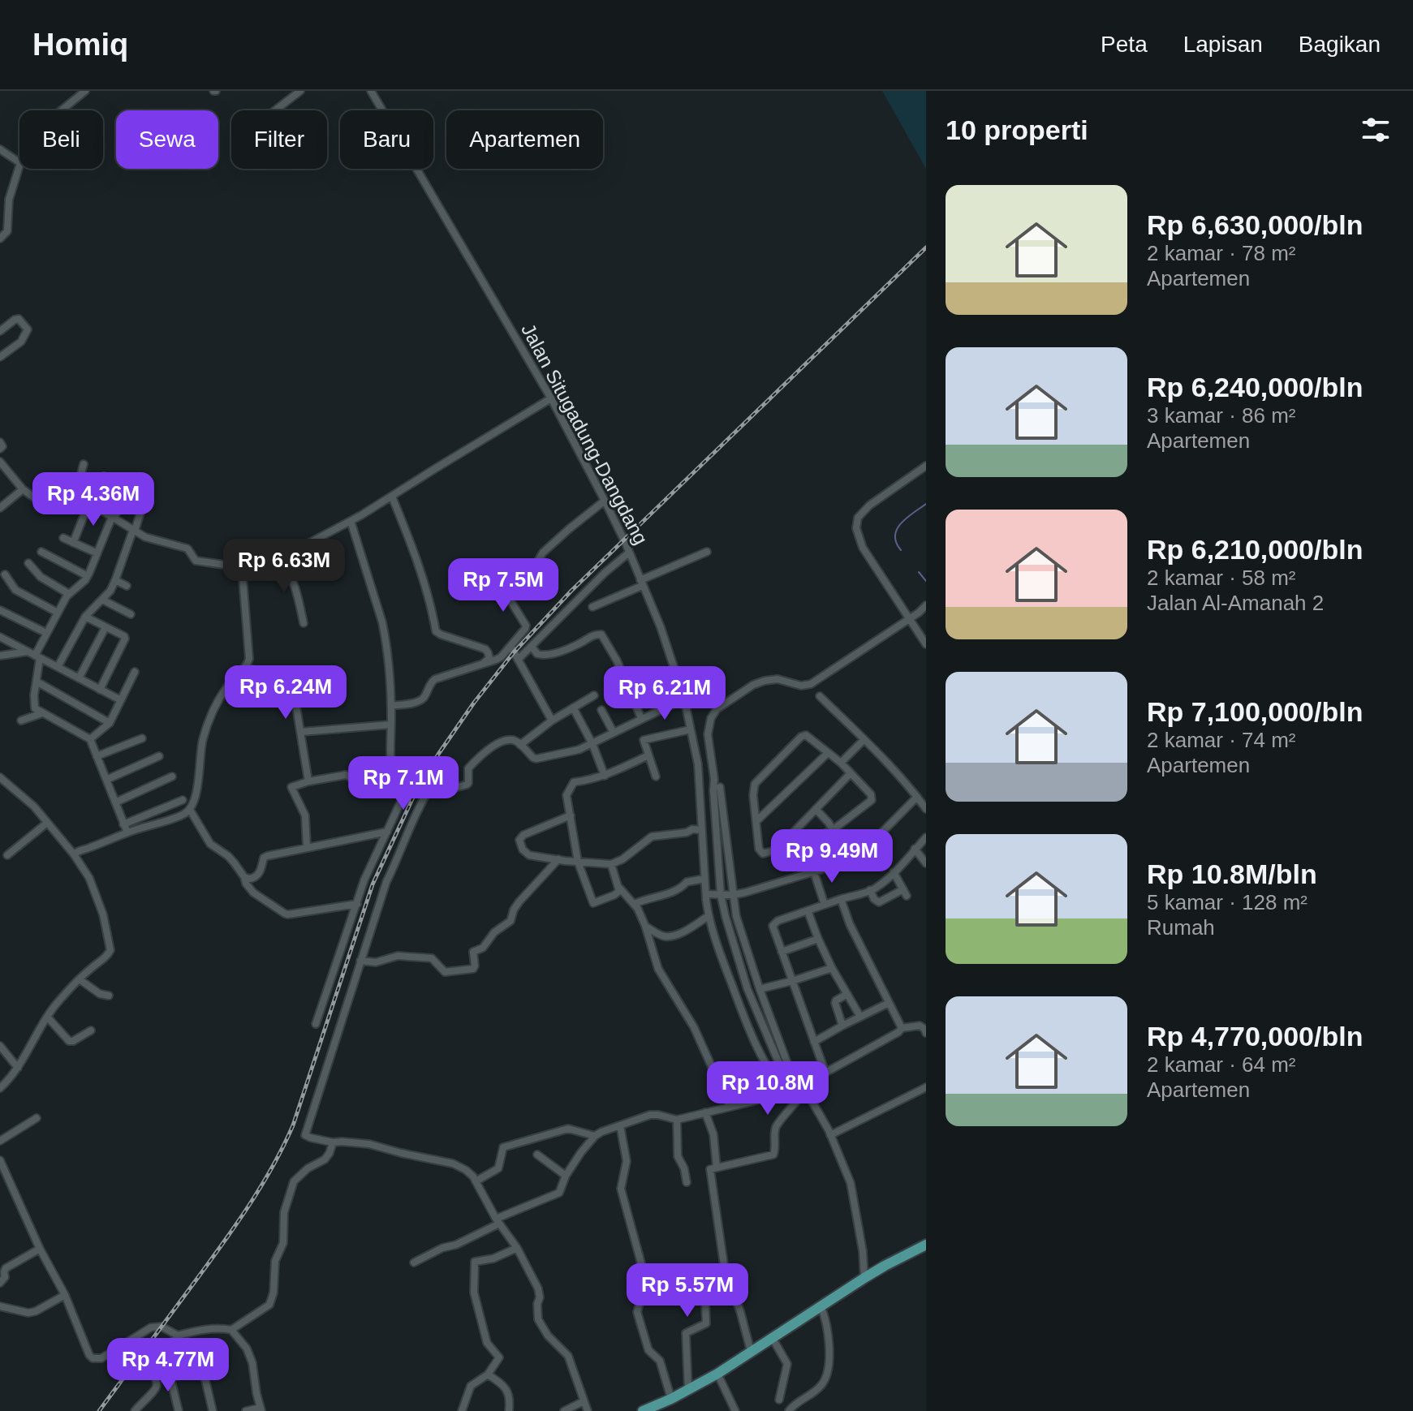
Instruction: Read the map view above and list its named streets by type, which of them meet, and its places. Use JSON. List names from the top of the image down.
{
  "streets": {
    "street": ["Jalan Situgadung-Dangdang"]
  },
  "page": {
    "header": "Homiq",
    "nav": ["Peta", "Lapisan", "Bagikan"],
    "heading": "10 properti",
    "chip": [
      "Beli",
      "Sewa",
      "Filter",
      "Baru",
      "Apartemen"
    ],
    "list": [
      {
        "name": "Rp 6,630,000/bln",
        "note": "2 kamar · 78 m² · Apartemen"
      },
      {
        "name": "Rp 6,240,000/bln",
        "note": "3 kamar · 86 m² · Apartemen"
      },
      {
        "name": "Rp 6,210,000/bln",
        "note": "2 kamar · 58 m² · Jalan Al-Amanah 2"
      },
      {
        "name": "Rp 7,100,000/bln",
        "note": "2 kamar · 74 m² · Apartemen"
      },
      {
        "name": "Rp 10.8M/bln",
        "note": "5 kamar · 128 m² · Rumah"
      },
      {
        "name": "Rp 4,770,000/bln",
        "note": "2 kamar · 64 m² · Apartemen"
      }
    ],
    "price": [
      "Rp 4.36M",
      "Rp 6.63M",
      "Rp 7.5M",
      "Rp 6.24M",
      "Rp 6.21M",
      "Rp 7.1M",
      "Rp 9.49M",
      "Rp 10.8M",
      "Rp 5.57M",
      "Rp 4.77M"
    ]
  }
}
